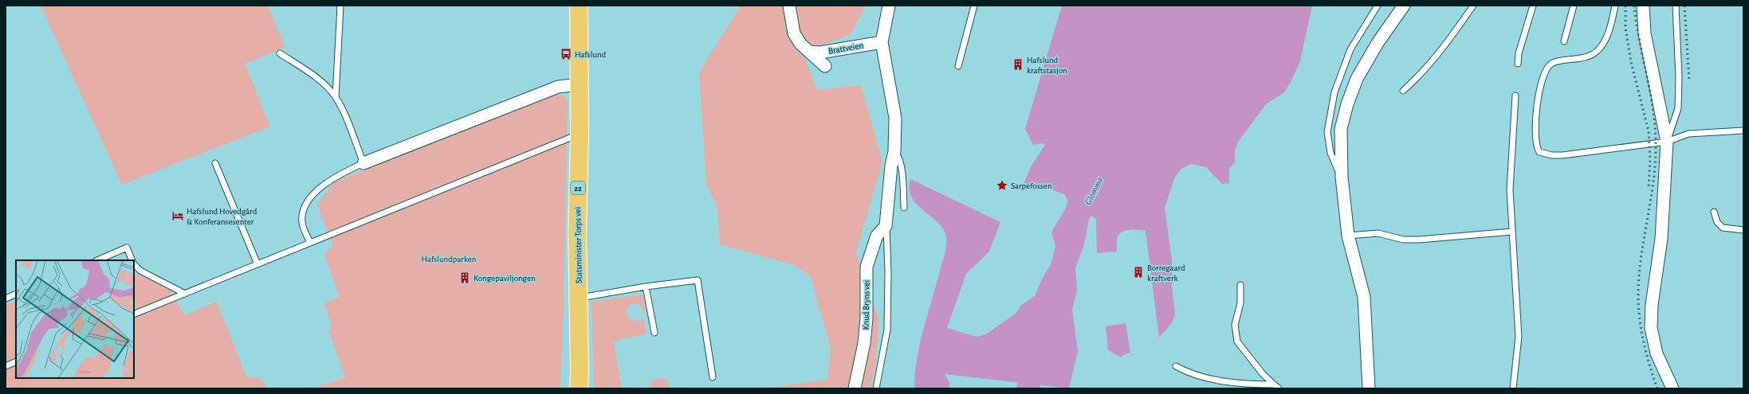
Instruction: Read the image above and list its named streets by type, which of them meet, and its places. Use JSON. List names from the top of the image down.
{
  "streets": {
    "highway": ["22", "Statsminister Torps vei"],
    "street": ["Brattveien", "Knud Bryns vei"]
  },
  "water": ["Glomma"],
  "parks": ["Hafslundparken"],
  "places": {
    "bus stop": ["Hafslund"],
    "building": ["Hafslund kraftstasjon", "Borregaard kraftverk", "Kongepaviljongen"],
    "place": ["Sarpefossen"],
    "hotel": ["Hafslund Hovedgård & Konferansesenter"]
  }
}
